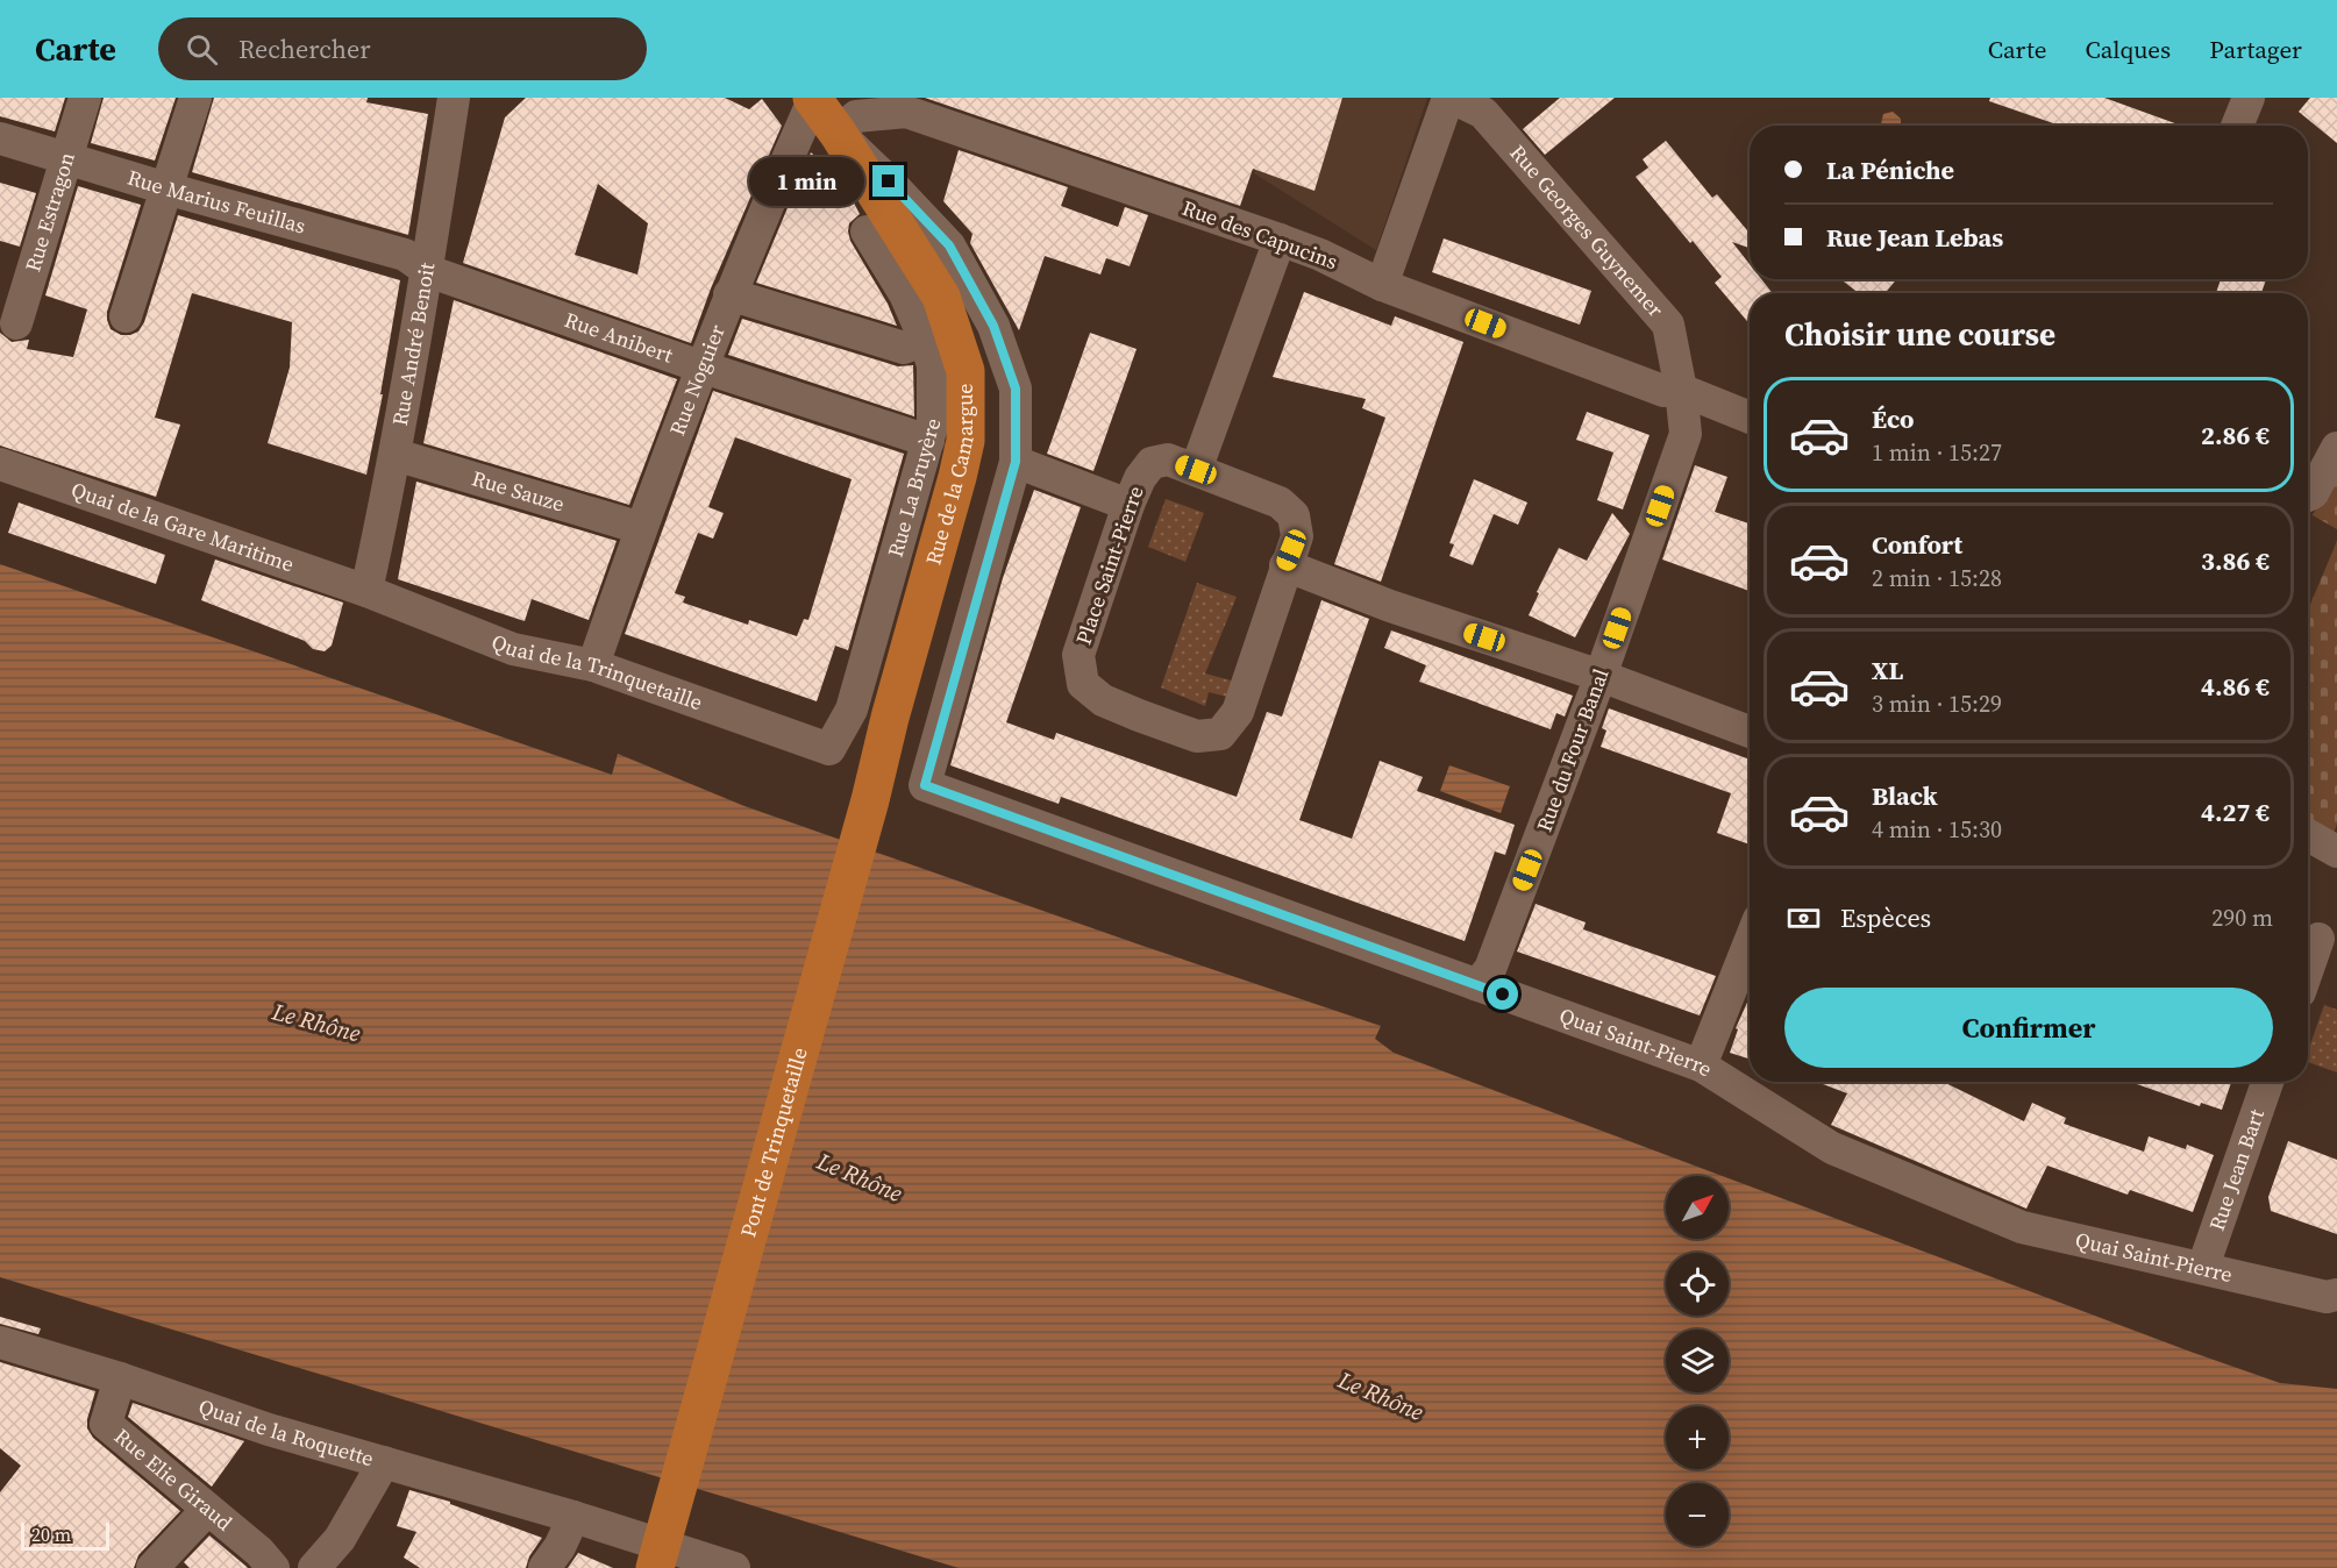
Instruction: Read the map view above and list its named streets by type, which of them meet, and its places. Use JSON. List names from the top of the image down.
{
  "streets": {
    "main road": ["Rue de la Camargue", "Pont de Trinquetaille"],
    "street": [
      "Rue Marius Feuillas",
      "Rue Estragon",
      "Rue Georges Guynemer",
      "Rue des Capucins",
      "Rue Anibert",
      "Rue André Benoit",
      "Rue Noguier",
      "Rue La Bruyère",
      "Rue Sauze",
      "Quai de la Gare Maritime",
      "Place Saint-Pierre",
      "Quai de la Trinquetaille",
      "Rue du Four Banal",
      "Quai Saint-Pierre",
      "Rue Jean Bart",
      "Quai de la Roquette",
      "Rue Elie Giraud"
    ]
  },
  "crossings": [
    ["Rue Marius Feuillas", "Rue Estragon"],
    ["Rue Marius Feuillas", "Rue Anibert"],
    ["Rue Marius Feuillas", "Rue André Benoit"],
    ["Rue Georges Guynemer", "Rue des Capucins"],
    ["Rue Georges Guynemer", "Rue du Four Banal"],
    ["Rue des Capucins", "Rue de la Camargue"],
    ["Rue des Capucins", "Rue du Four Banal"],
    ["Rue Anibert", "Rue André Benoit"],
    ["Rue Anibert", "Rue Noguier"],
    ["Rue Anibert", "Rue La Bruyère"],
    ["Rue André Benoit", "Rue Sauze"],
    ["Rue André Benoit", "Quai de la Gare Maritime"],
    ["Rue André Benoit", "Quai de la Trinquetaille"],
    ["Rue Noguier", "Rue de la Camargue"],
    ["Rue Noguier", "Rue Sauze"],
    ["Rue Noguier", "Quai de la Trinquetaille"],
    ["Rue de la Camargue", "Pont de Trinquetaille"],
    ["Rue La Bruyère", "Quai de la Trinquetaille"],
    ["Quai de la Gare Maritime", "Quai de la Trinquetaille"],
    ["Rue du Four Banal", "Quai Saint-Pierre"],
    ["Quai Saint-Pierre", "Rue Jean Bart"],
    ["Quai de la Roquette", "Rue Elie Giraud"]
  ],
  "water": ["Le Rhône"],
  "scale_bar": "20 m",
  "north": "top right",
  "page": {
    "header": "Carte",
    "search": "Rechercher",
    "nav": ["Carte", "Calques", "Partager"],
    "banner": ["La Péniche", "Rue Jean Lebas"],
    "bubble": "1 min",
    "heading": "Choisir une course",
    "list": [
      {
        "name": "Éco",
        "note": "1 min · 15:27",
        "value": "2.86 €"
      },
      {
        "name": "Confort",
        "note": "2 min · 15:28",
        "value": "3.86 €"
      },
      {
        "name": "XL",
        "note": "3 min · 15:29",
        "value": "4.86 €"
      },
      {
        "name": "Black",
        "note": "4 min · 15:30",
        "value": "4.27 €"
      }
    ],
    "pay": ["Espèces", "290 m"],
    "buttons": "Confirmer",
    "map_buttons": ["+", "−"],
    "scale": "20 m"
  }
}
